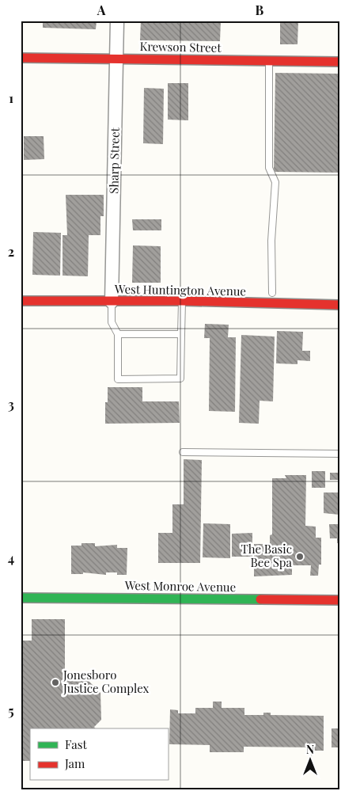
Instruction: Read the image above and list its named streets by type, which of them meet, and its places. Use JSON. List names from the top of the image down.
{
  "streets": {
    "street": [
      "Krewson Street",
      "Sharp Street",
      "West Huntington Avenue",
      "West Monroe Avenue"
    ]
  },
  "crossings": [
    ["Krewson Street", "Sharp Street"],
    ["Sharp Street", "West Huntington Avenue"]
  ],
  "places": ["The Basic Bee Spa", "Jonesboro Justice Complex"],
  "legend": ["Fast", "Jam"],
  "north": "top",
  "grid": {
    "columns": ["A", "B"],
    "rows": [
      "1",
      "2",
      "3",
      "4",
      "5"
    ]
  }
}
